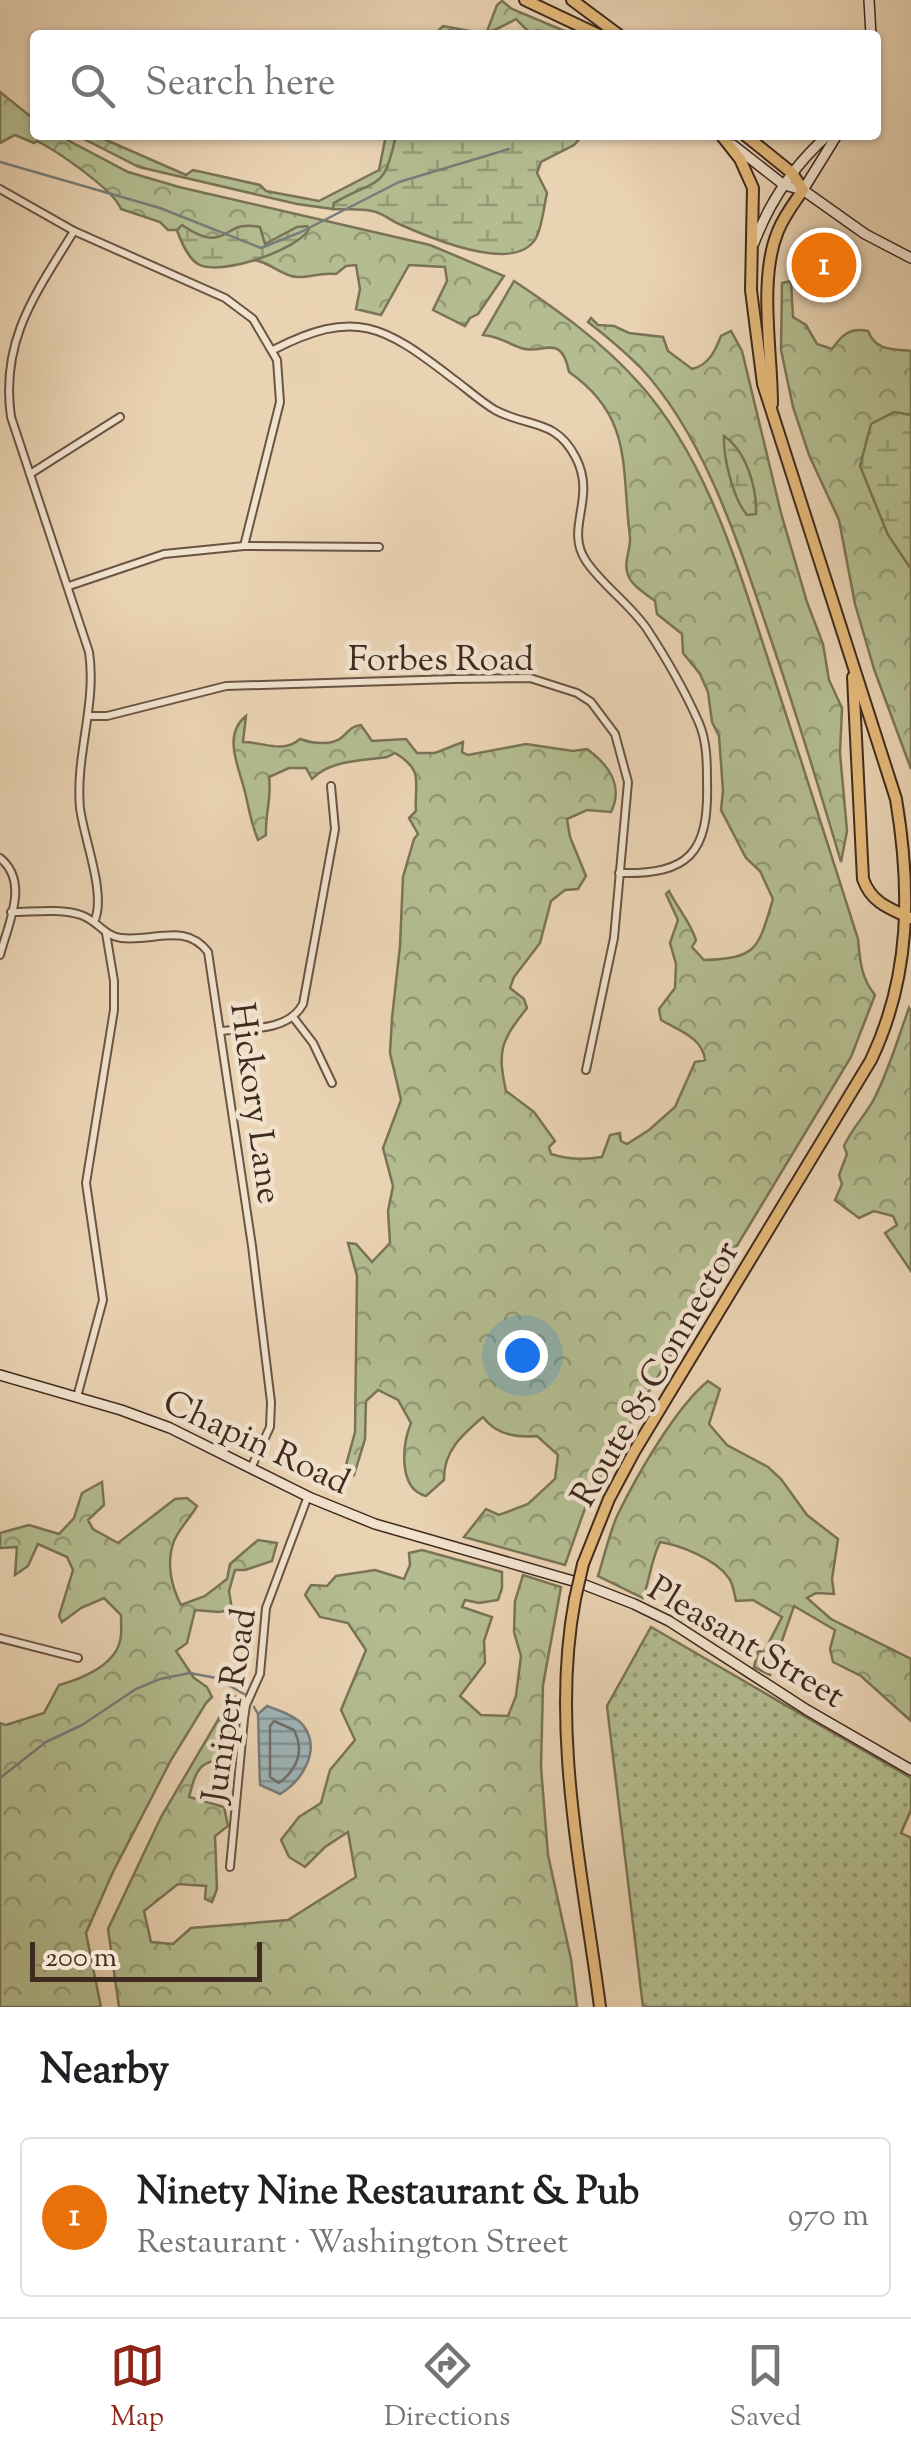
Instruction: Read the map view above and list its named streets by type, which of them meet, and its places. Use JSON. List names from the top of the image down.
{
  "streets": {
    "main road": ["Route 85 Connector"],
    "street": [
      "Forbes Road",
      "Hickory Lane",
      "Chapin Road",
      "Pleasant Street",
      "Juniper Road"
    ]
  },
  "crossings": [
    ["Hickory Lane", "Chapin Road"],
    ["Chapin Road", "Pleasant Street"],
    ["Chapin Road", "Juniper Road"]
  ],
  "scale_bar": "200 m",
  "page": {
    "search": "Search here",
    "pins": "1",
    "scale": "200 m",
    "heading": "Nearby",
    "list": [
      {
        "mark": "1",
        "name": "Ninety Nine Restaurant & Pub",
        "note": "Restaurant · Washington Street",
        "value": "970 m"
      }
    ],
    "nav": ["Map", "Directions", "Saved"]
  }
}
